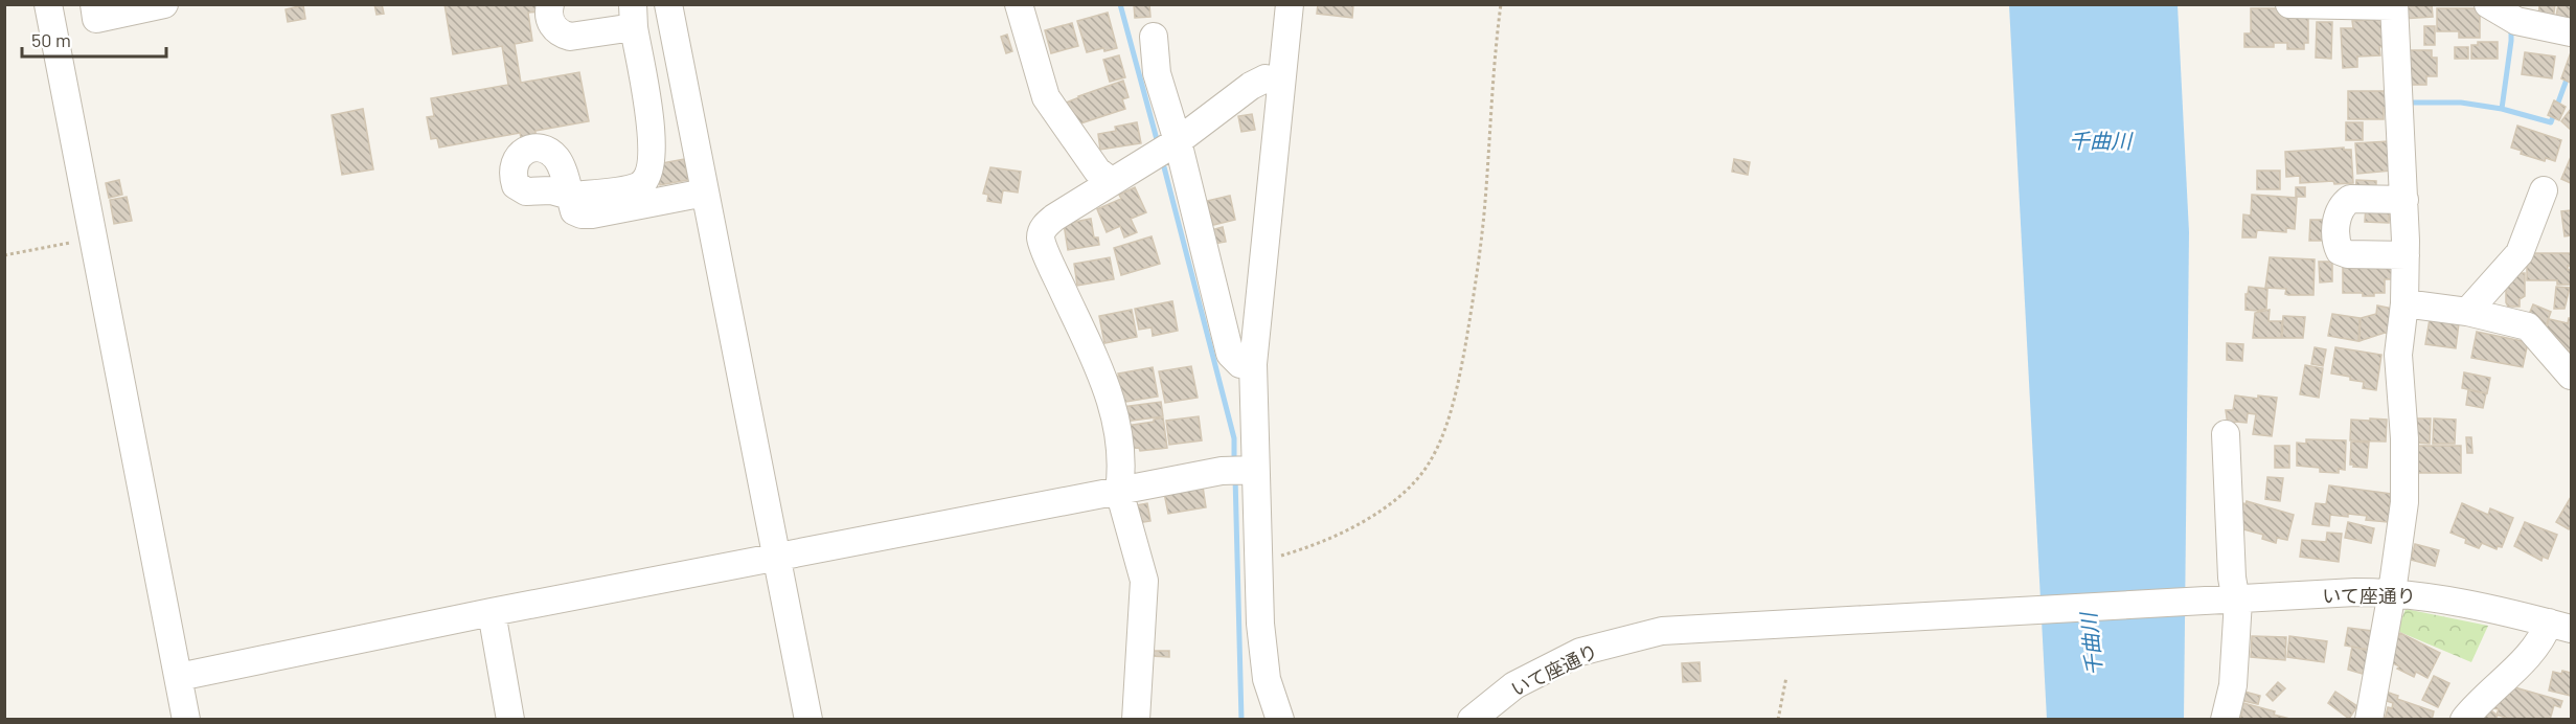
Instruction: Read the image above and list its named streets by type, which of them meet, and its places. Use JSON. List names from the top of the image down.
{
  "streets": {
    "street": ["いて座通り"]
  },
  "water": ["千曲川"],
  "scale_bar": "50 m"
}
